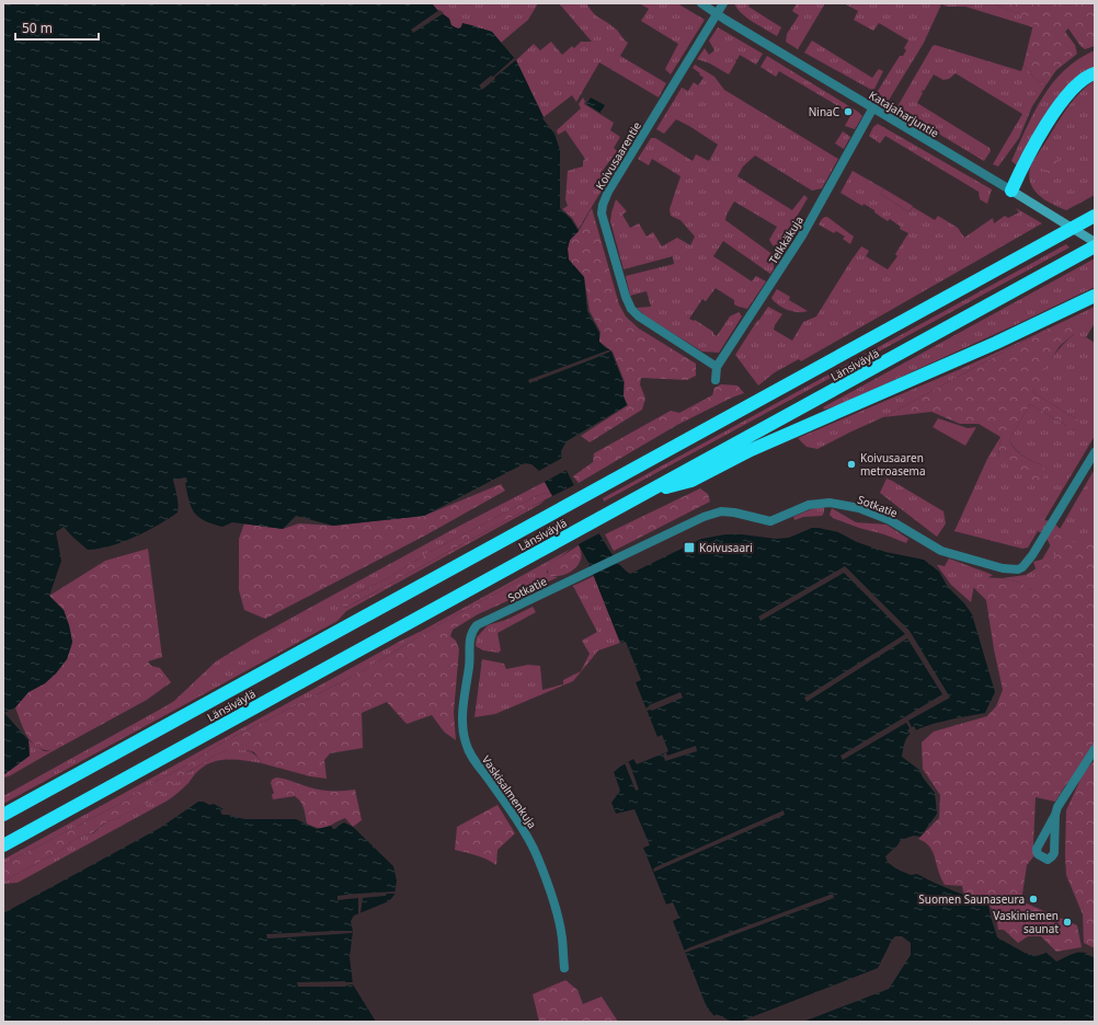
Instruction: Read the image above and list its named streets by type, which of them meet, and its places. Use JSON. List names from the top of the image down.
{
  "streets": {
    "highway": ["Länsiväylä"],
    "main road": ["Katajaharjuntie"],
    "street": [
      "Koivusaarentie",
      "Telkkäkuja",
      "Sotkatie",
      "Vaskisalmenkuja"
    ]
  },
  "crossings": [
    ["Katajaharjuntie", "Koivusaarentie"],
    ["Katajaharjuntie", "Telkkäkuja"],
    ["Koivusaarentie", "Telkkäkuja"],
    ["Sotkatie", "Vaskisalmenkuja"]
  ],
  "places": {
    "other": [
      "NinaC",
      "Koivusaaren metroasema",
      "Suomen Saunaseura",
      "Vaskiniemen saunat"
    ],
    "transit": ["Koivusaari"]
  },
  "scale_bar": "50 m"
}
